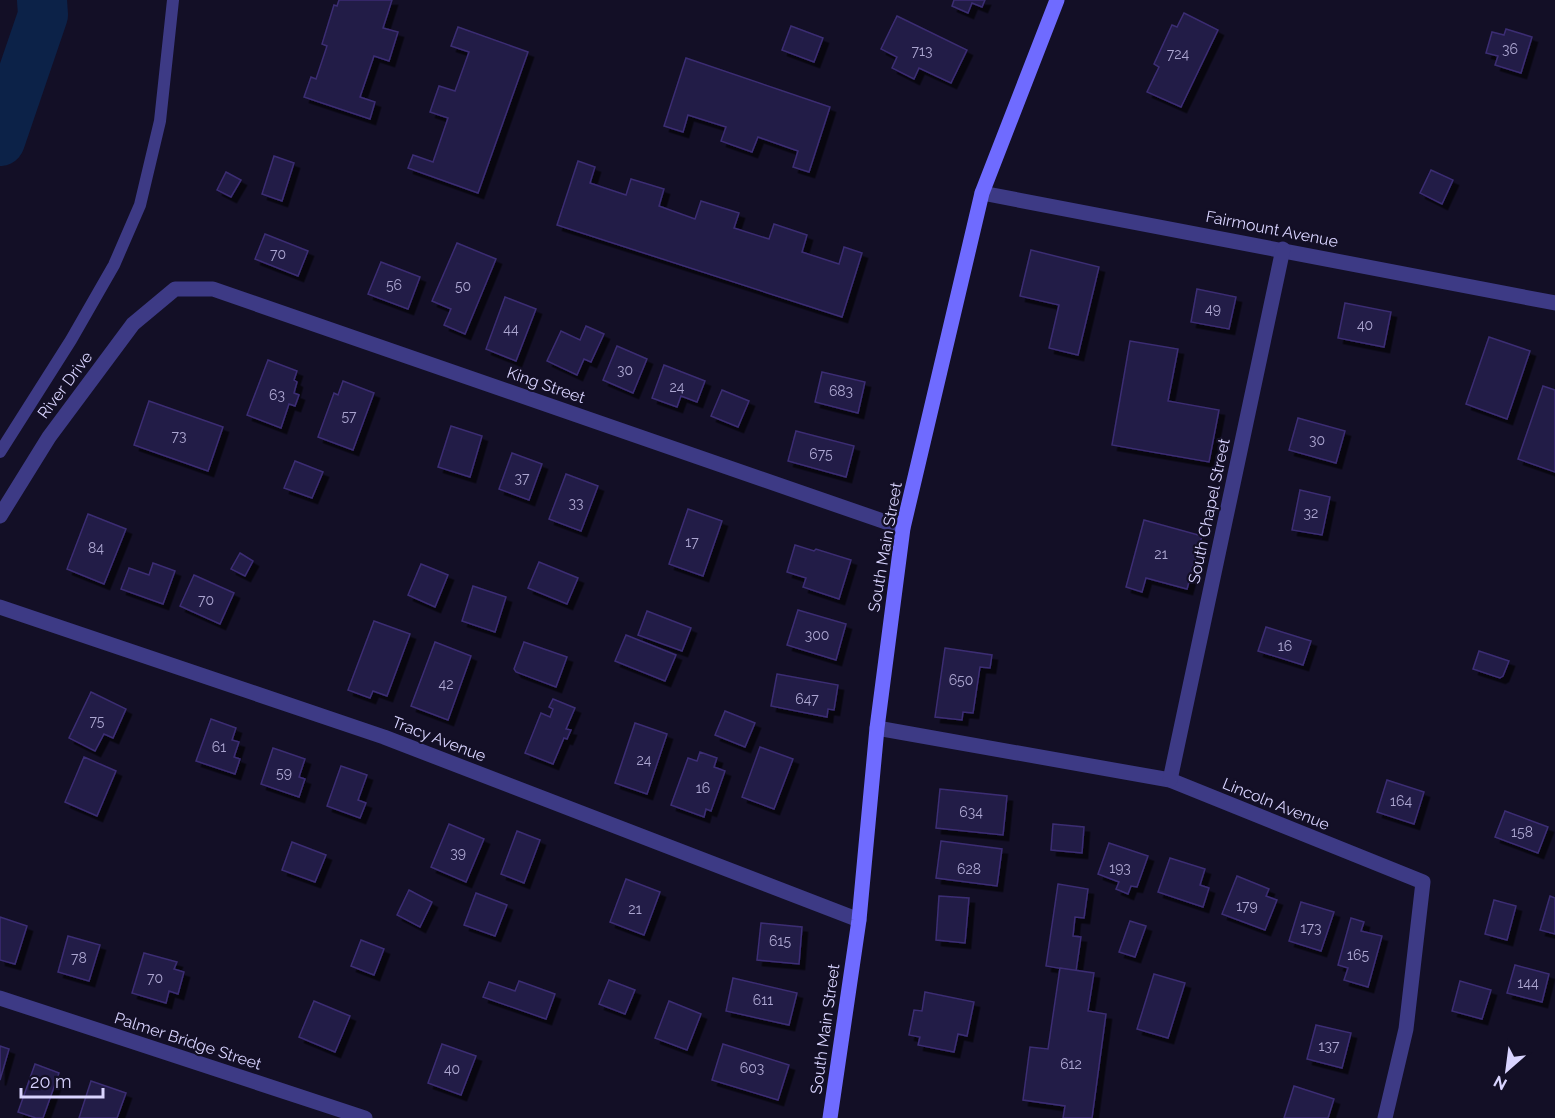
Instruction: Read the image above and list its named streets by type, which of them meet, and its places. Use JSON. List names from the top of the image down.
{
  "streets": {
    "main road": ["South Main Street"],
    "street": [
      "Fairmount Avenue",
      "River Drive",
      "King Street",
      "South Chapel Street",
      "Tracy Avenue",
      "Lincoln Avenue",
      "Palmer Bridge Street"
    ]
  },
  "crossings": [
    ["Fairmount Avenue", "South Chapel Street"],
    ["Fairmount Avenue", "South Main Street"],
    ["River Drive", "King Street"],
    ["King Street", "South Main Street"],
    ["South Chapel Street", "Lincoln Avenue"],
    ["South Main Street", "Tracy Avenue"],
    ["South Main Street", "Lincoln Avenue"]
  ],
  "house_numbers": [
    "36",
    "713",
    "724",
    "70",
    "56",
    "50",
    "49",
    "40",
    "44",
    "30",
    "24",
    "683",
    "63",
    "57",
    "73",
    "30",
    "675",
    "37",
    "33",
    "32",
    "17",
    "84",
    "21",
    "70",
    "300",
    "16",
    "650",
    "42",
    "647",
    "75",
    "61",
    "24",
    "59",
    "16",
    "164",
    "634",
    "158",
    "39",
    "193",
    "628",
    "179",
    "21",
    "173",
    "615",
    "165",
    "78",
    "70",
    "144",
    "611",
    "137",
    "612",
    "603",
    "40"
  ],
  "scale_bar": "20 m",
  "north": "bottom left"
}
